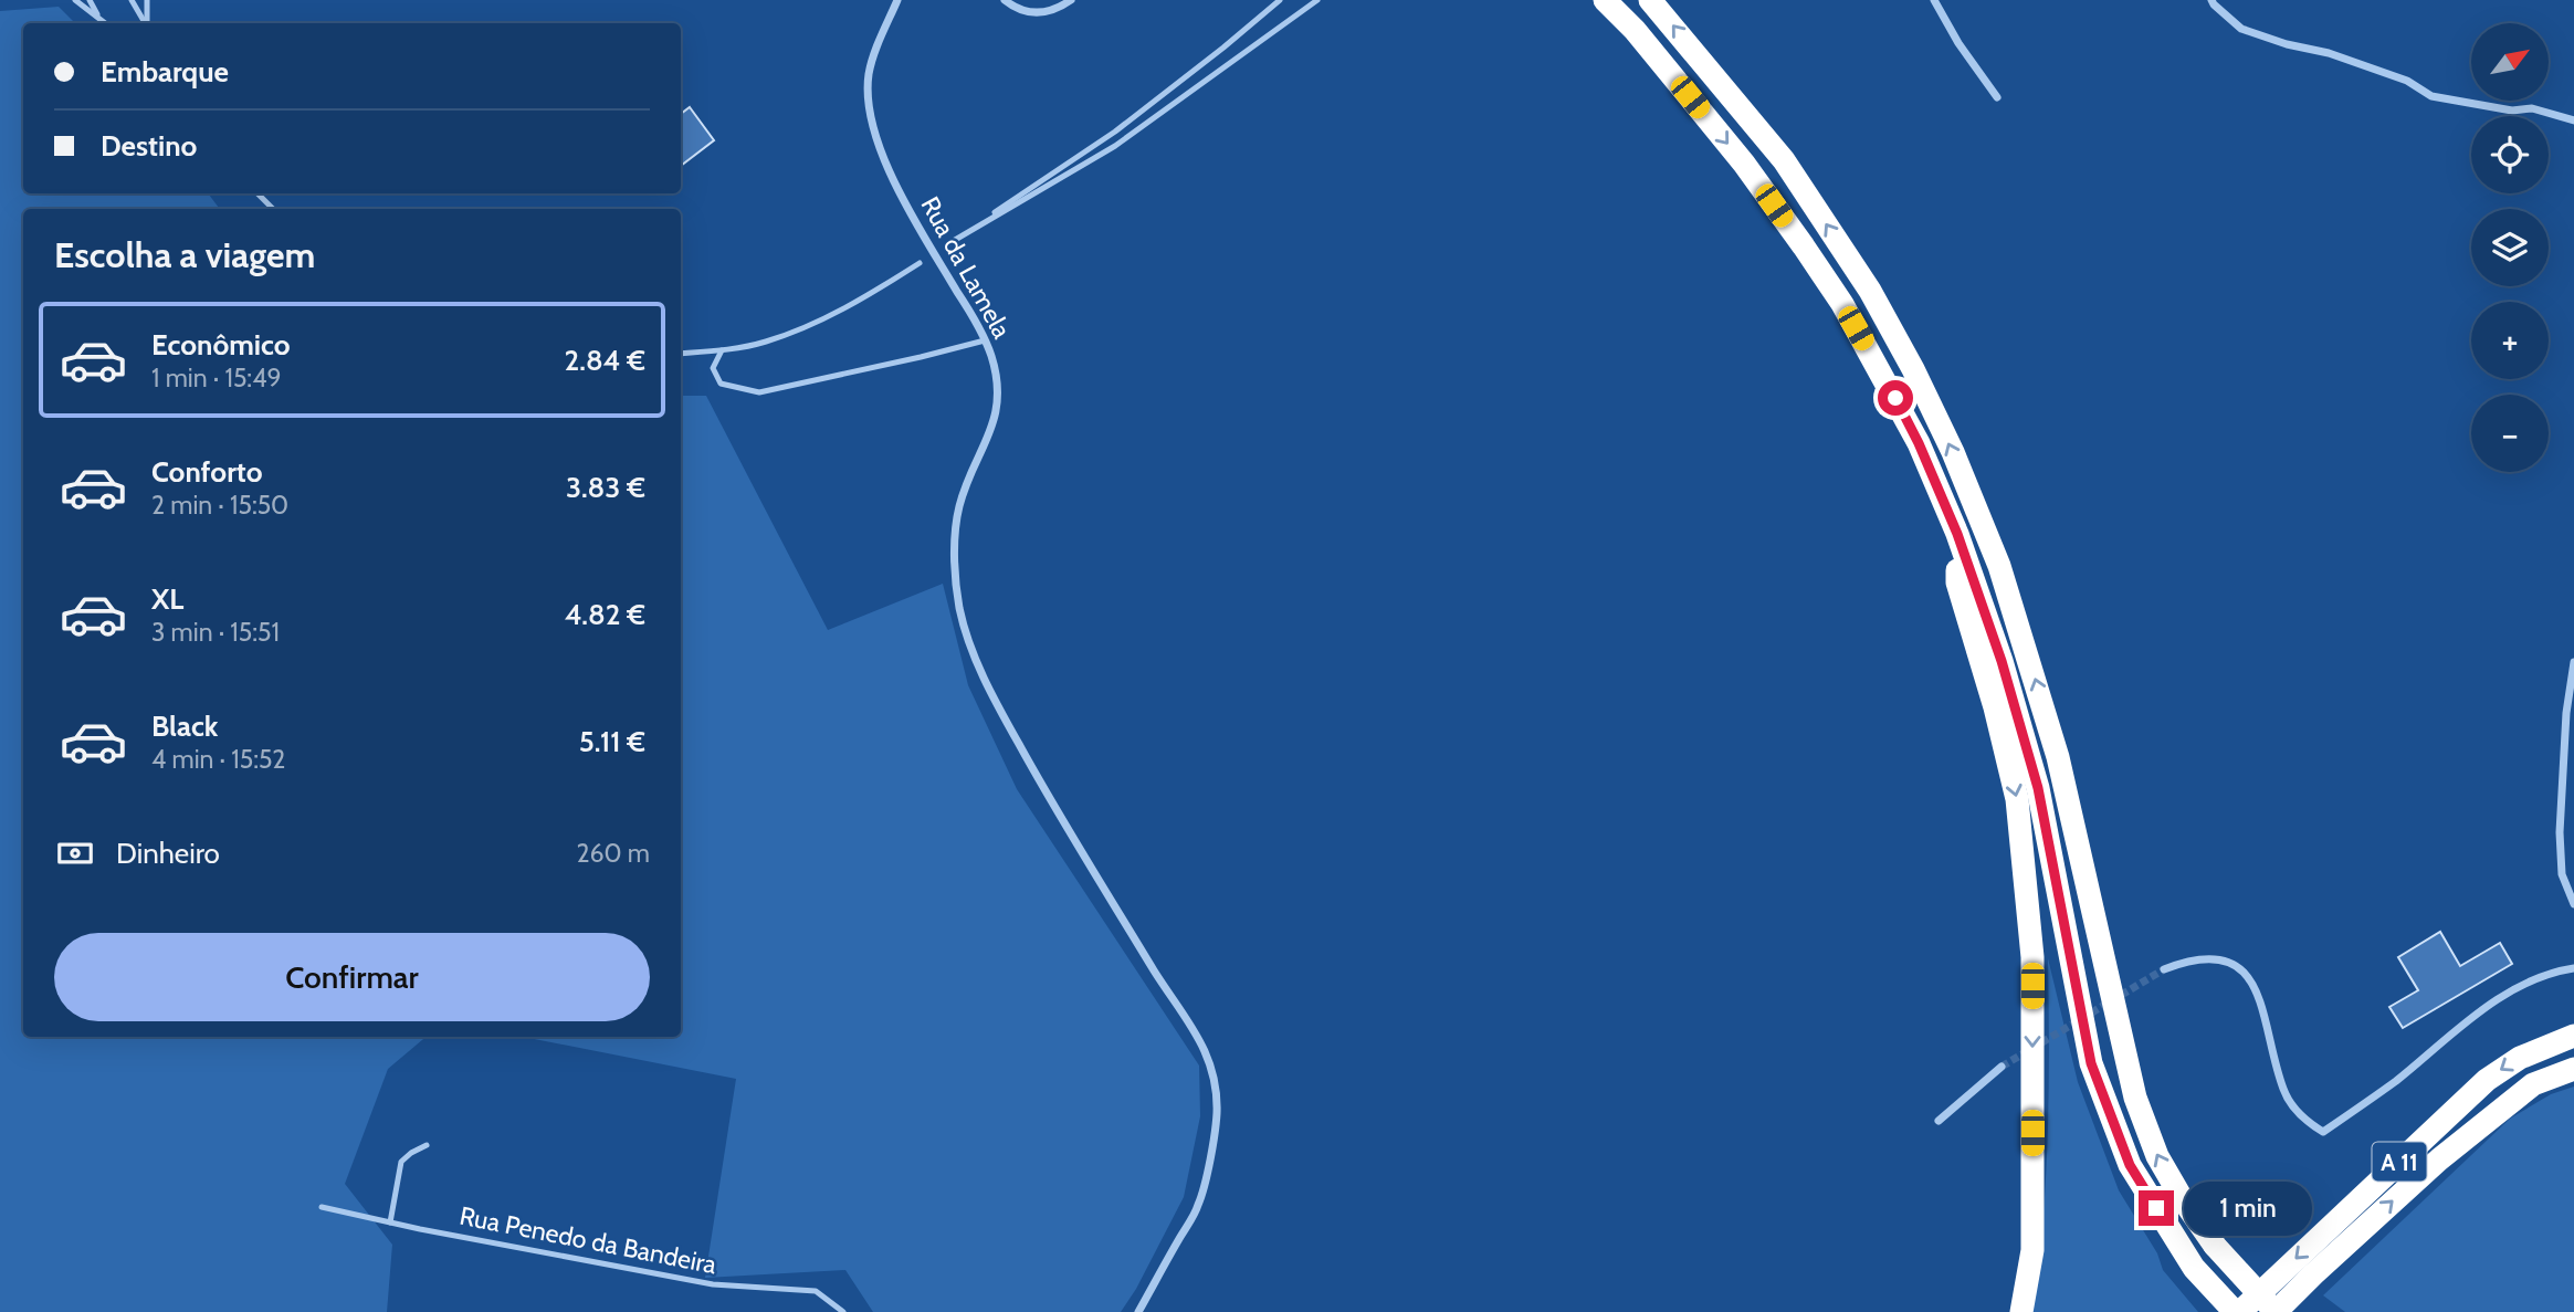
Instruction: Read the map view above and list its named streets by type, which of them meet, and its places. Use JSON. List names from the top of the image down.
{
  "streets": {
    "highway": ["A 11"],
    "street": ["Rua da Lamela"],
    "lane": ["Rua Penedo da Bandeira"]
  },
  "north": "top right",
  "page": {
    "map_buttons": ["+", "−"],
    "banner": ["Embarque", "Destino"],
    "heading": "Escolha a viagem",
    "list": [
      {
        "name": "Econômico",
        "note": "1 min · 15:49",
        "value": "2.84 €"
      },
      {
        "name": "Conforto",
        "note": "2 min · 15:50",
        "value": "3.83 €"
      },
      {
        "name": "XL",
        "note": "3 min · 15:51",
        "value": "4.82 €"
      },
      {
        "name": "Black",
        "note": "4 min · 15:52",
        "value": "5.11 €"
      }
    ],
    "pay": ["Dinheiro", "260 m"],
    "buttons": "Confirmar",
    "bubble": "1 min"
  }
}
